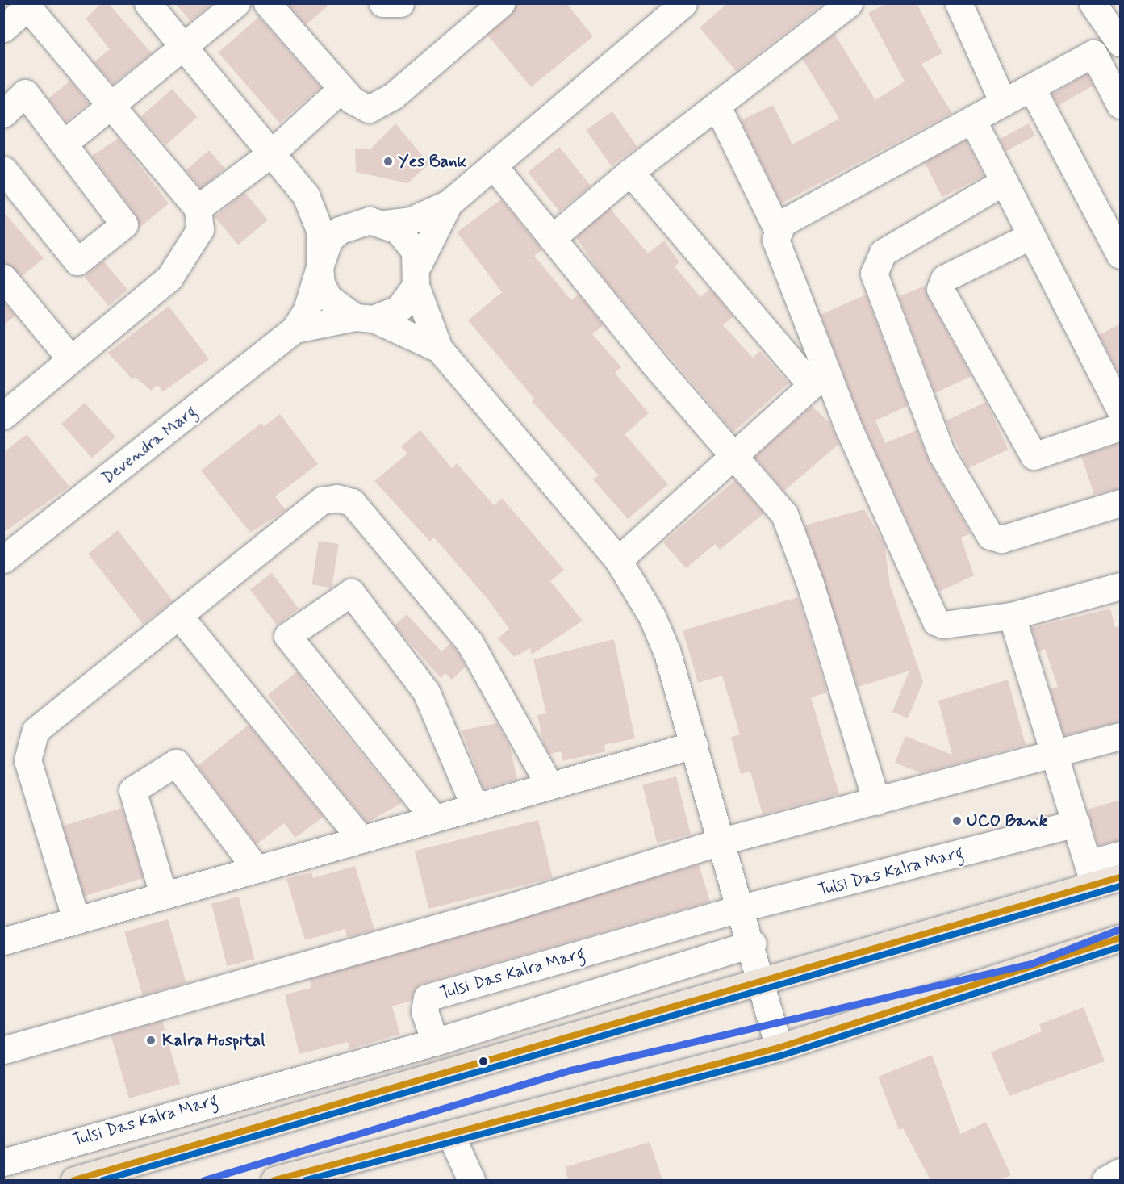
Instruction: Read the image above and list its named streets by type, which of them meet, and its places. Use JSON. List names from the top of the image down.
{
  "streets": {
    "street": ["Devendra Marg", "Tulsi Das Kalra Marg"]
  },
  "places": ["Yes Bank", "UCO Bank", "Kalra Hospital"]
}
